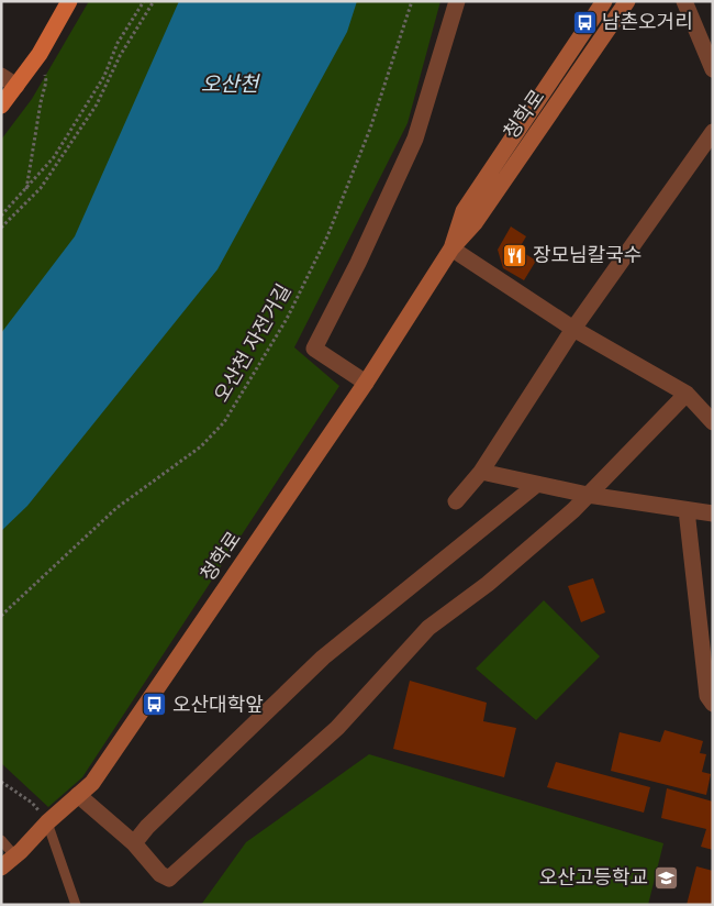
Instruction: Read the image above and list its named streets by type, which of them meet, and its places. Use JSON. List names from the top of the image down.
{
  "streets": {
    "street": ["청학로"],
    "path": ["오산천 자전거길"]
  },
  "water": ["오산천"],
  "places": {
    "bus stop": ["남촌오거리", "오산대학앞"],
    "restaurant": ["장모님칼국수"],
    "school or university": ["오산고등학교"]
  }
}
